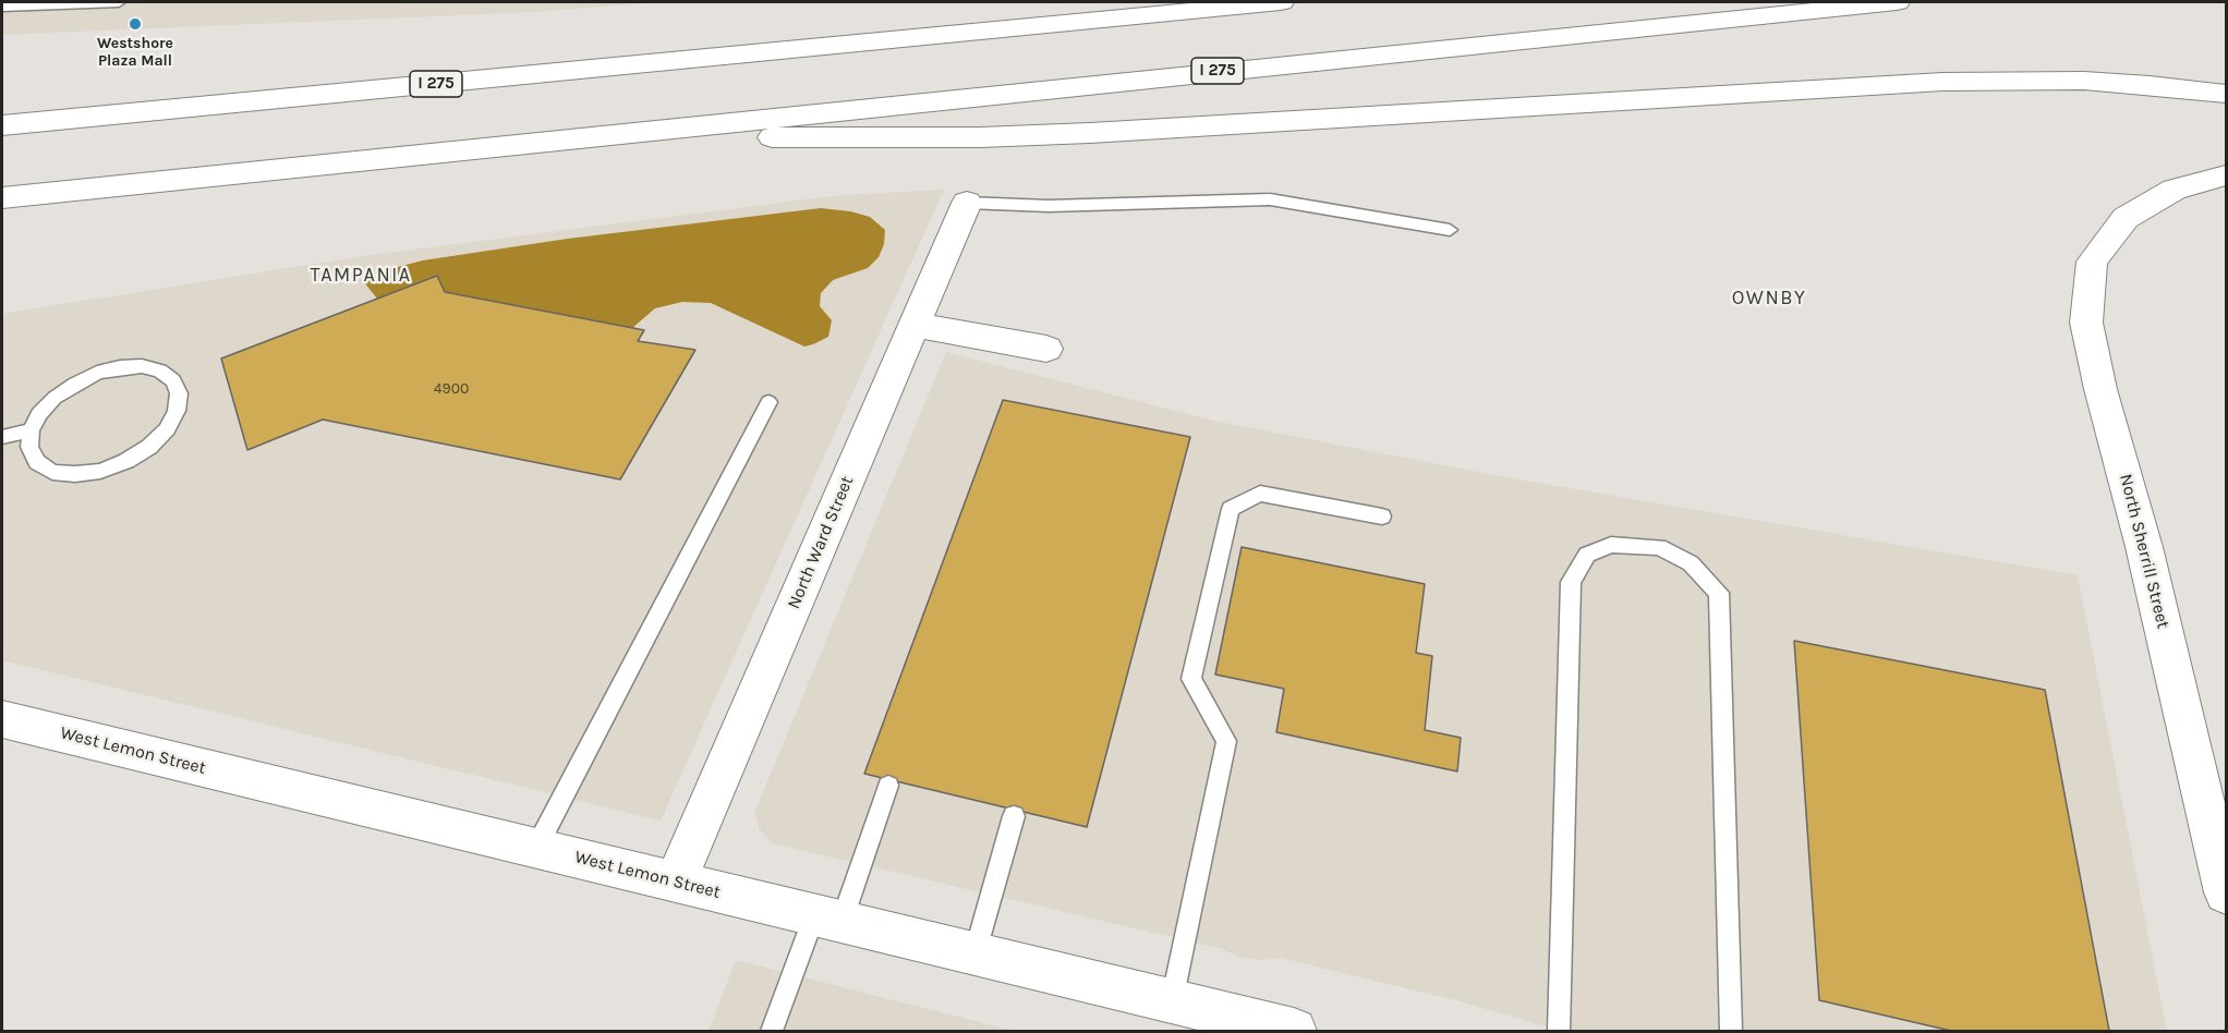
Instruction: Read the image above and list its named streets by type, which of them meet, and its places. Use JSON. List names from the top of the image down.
{
  "streets": {
    "main road": [
      "I 275",
      "North Ward Street",
      "North Sherrill Street",
      "West Lemon Street"
    ]
  },
  "crossings": [
    ["North Ward Street", "West Lemon Street"]
  ],
  "districts": ["TAMPANIA", "OWNBY"],
  "places": ["Westshore Plaza Mall"],
  "house_numbers": ["4900"]
}
